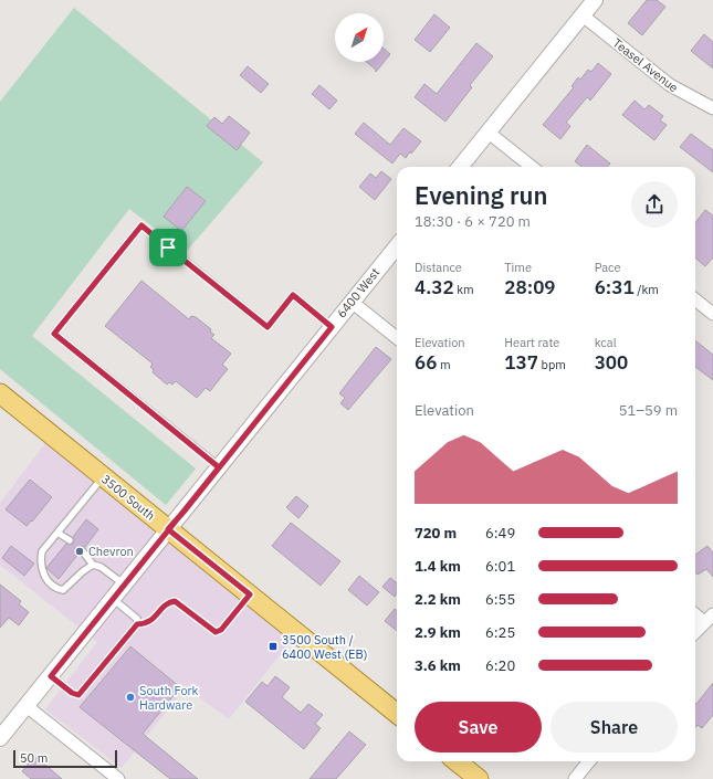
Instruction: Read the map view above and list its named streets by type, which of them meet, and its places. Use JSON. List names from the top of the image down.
{
  "streets": {
    "main road": ["3500 South"],
    "street": ["Teasel Avenue", "6400 West"]
  },
  "crossings": [
    ["6400 West", "3500 South"]
  ],
  "places": {
    "other": ["Chevron", "South Fork Hardware"],
    "transit": ["3500 South / 6400 West (EB)"]
  },
  "scale_bar": "50 m",
  "north": "top right",
  "page": {
    "heading": ["Evening run", "18:30 · 6 × 720 m"],
    "stats": [
      ["Distance", "4.32 km"],
      ["Time", "28:09"],
      ["Pace", "6:31 /km"],
      ["Elevation", "66 m"],
      ["Heart rate", "137 bpm"],
      ["kcal", "300"]
    ],
    "chart": ["Elevation", "51–59 m"],
    "list": [
      {
        "name": "720 m",
        "note": "6:49"
      },
      {
        "name": "1.4 km",
        "note": "6:01"
      },
      {
        "name": "2.2 km",
        "note": "6:55"
      },
      {
        "name": "2.9 km",
        "note": "6:25"
      },
      {
        "name": "3.6 km",
        "note": "6:20"
      }
    ],
    "buttons": ["Save", "Share"],
    "scale": "50 m"
  }
}
